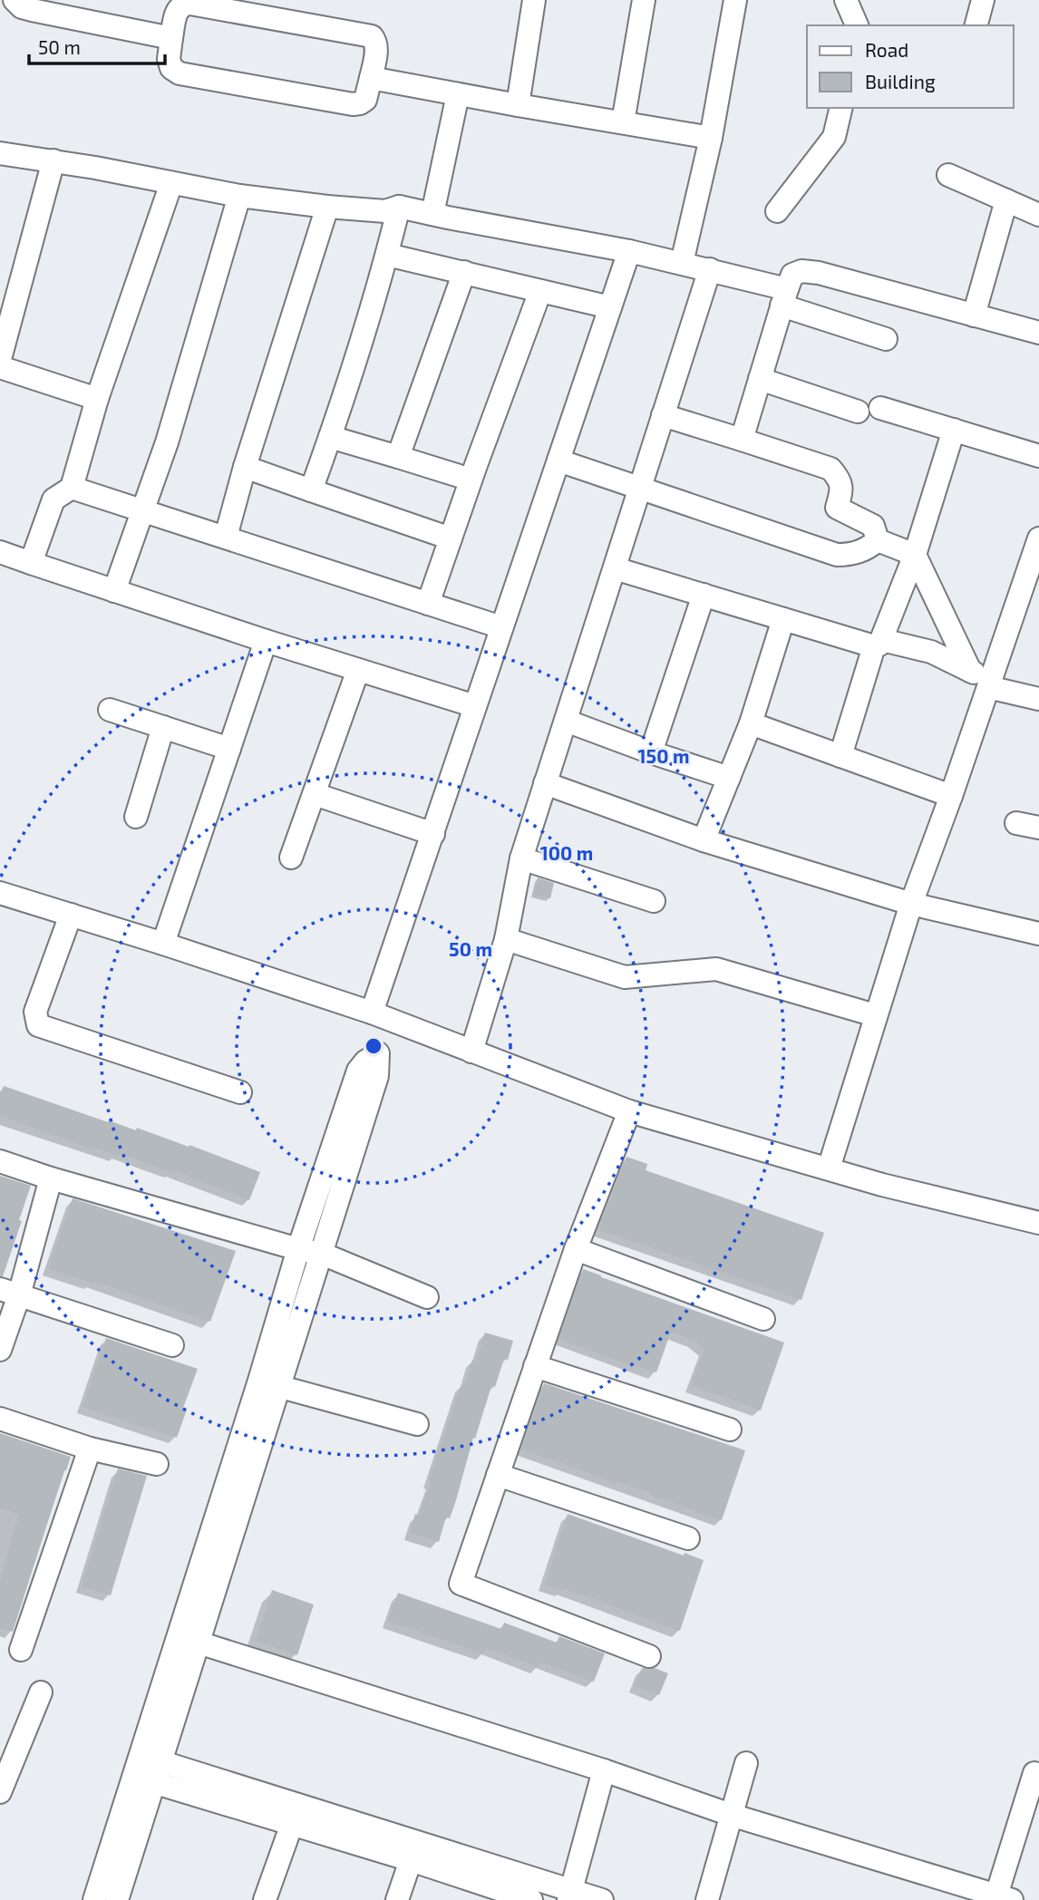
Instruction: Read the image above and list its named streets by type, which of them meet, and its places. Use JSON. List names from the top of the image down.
{
  "legend": ["Road", "Building"],
  "scale_bar": "50 m",
  "rings": ["150 m", "100 m", "50 m"]
}
